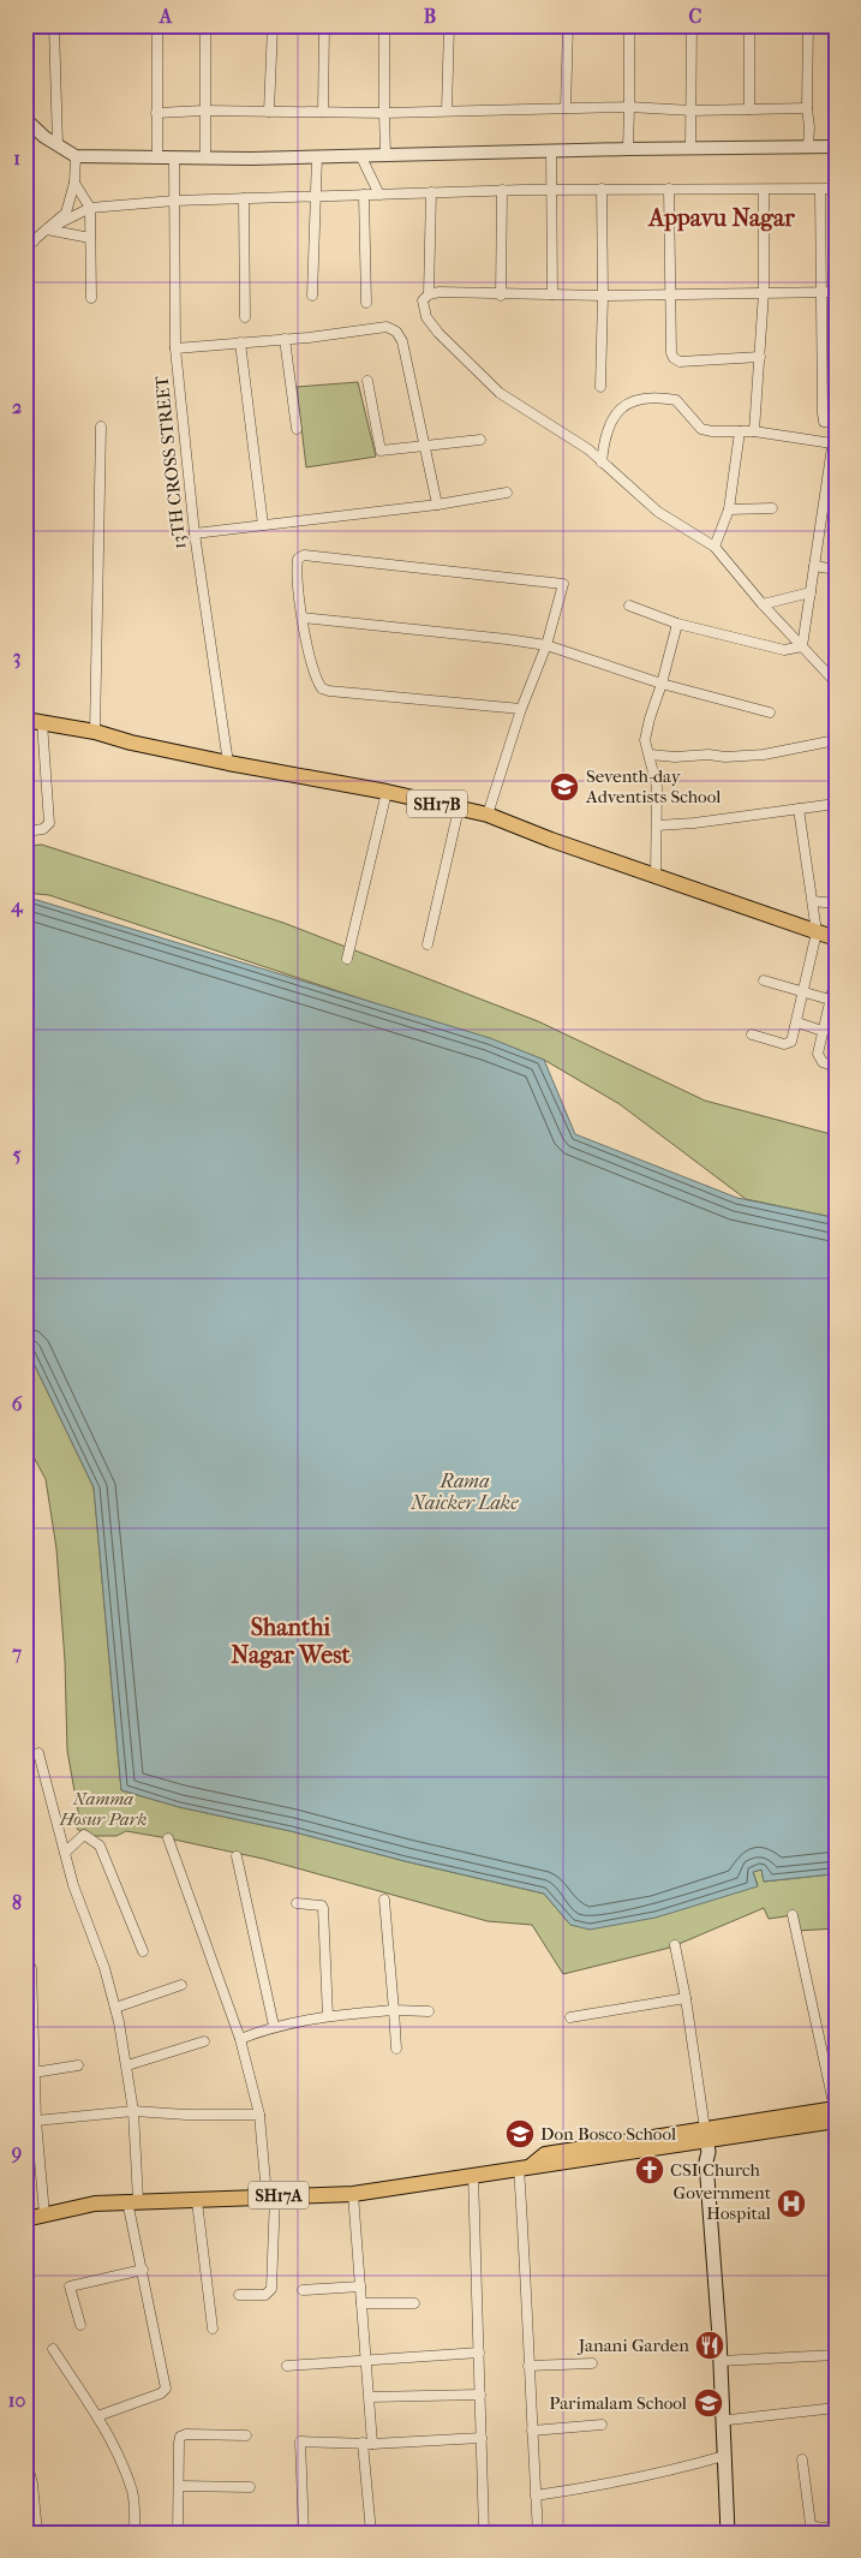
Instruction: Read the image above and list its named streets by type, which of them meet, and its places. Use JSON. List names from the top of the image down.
{
  "streets": {
    "main road": ["SH17B", "SH17A"],
    "street": ["13TH CROSS STREET"]
  },
  "crossings": [
    ["13TH CROSS STREET", "SH17B"]
  ],
  "districts": ["Appavu Nagar", "Shanthi Nagar West"],
  "water": ["Rama Naicker Lake"],
  "parks": ["Namma Hosur Park"],
  "places": {
    "school or university": ["Seventh-day Adventists School", "Don Bosco School", "Parimalam School"],
    "church": ["CSI Church"],
    "hospital": ["Government Hospital"],
    "restaurant": ["Janani Garden"]
  },
  "grid": {
    "columns": ["A", "B", "C"],
    "rows": [
      "1",
      "2",
      "3",
      "4",
      "5",
      "6",
      "7",
      "8",
      "9",
      "10"
    ]
  }
}
